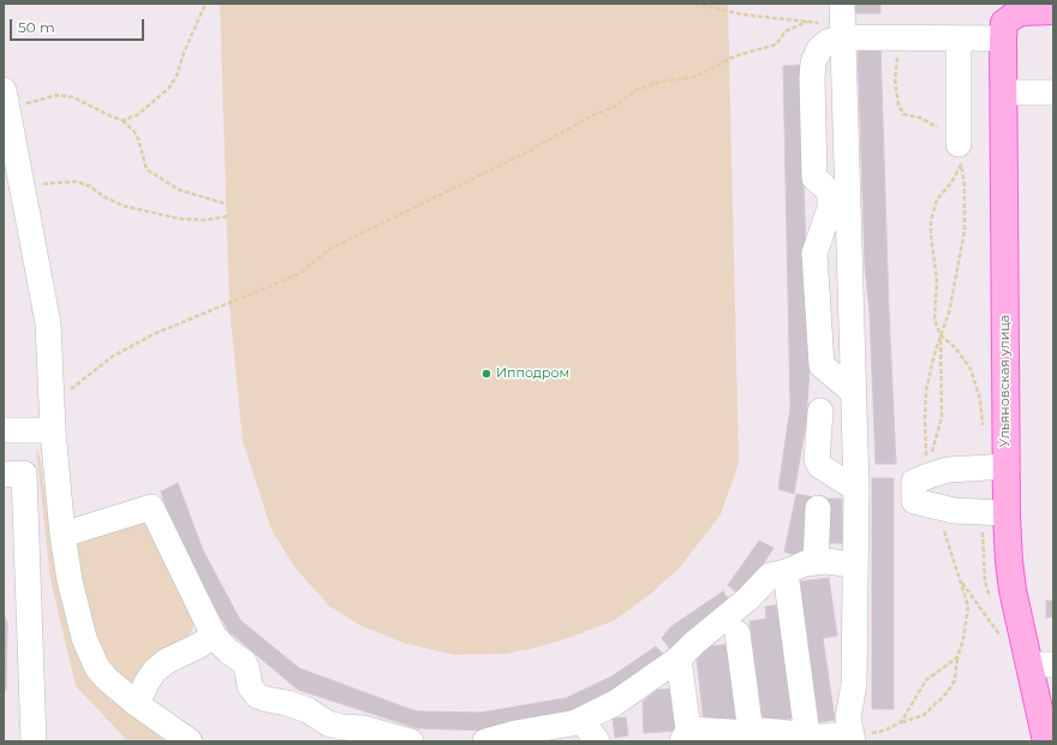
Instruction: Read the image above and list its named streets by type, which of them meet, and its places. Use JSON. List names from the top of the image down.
{
  "streets": {
    "main road": ["Ульяновская улица"]
  },
  "places": ["Ипподром"],
  "scale_bar": "50 m"
}
